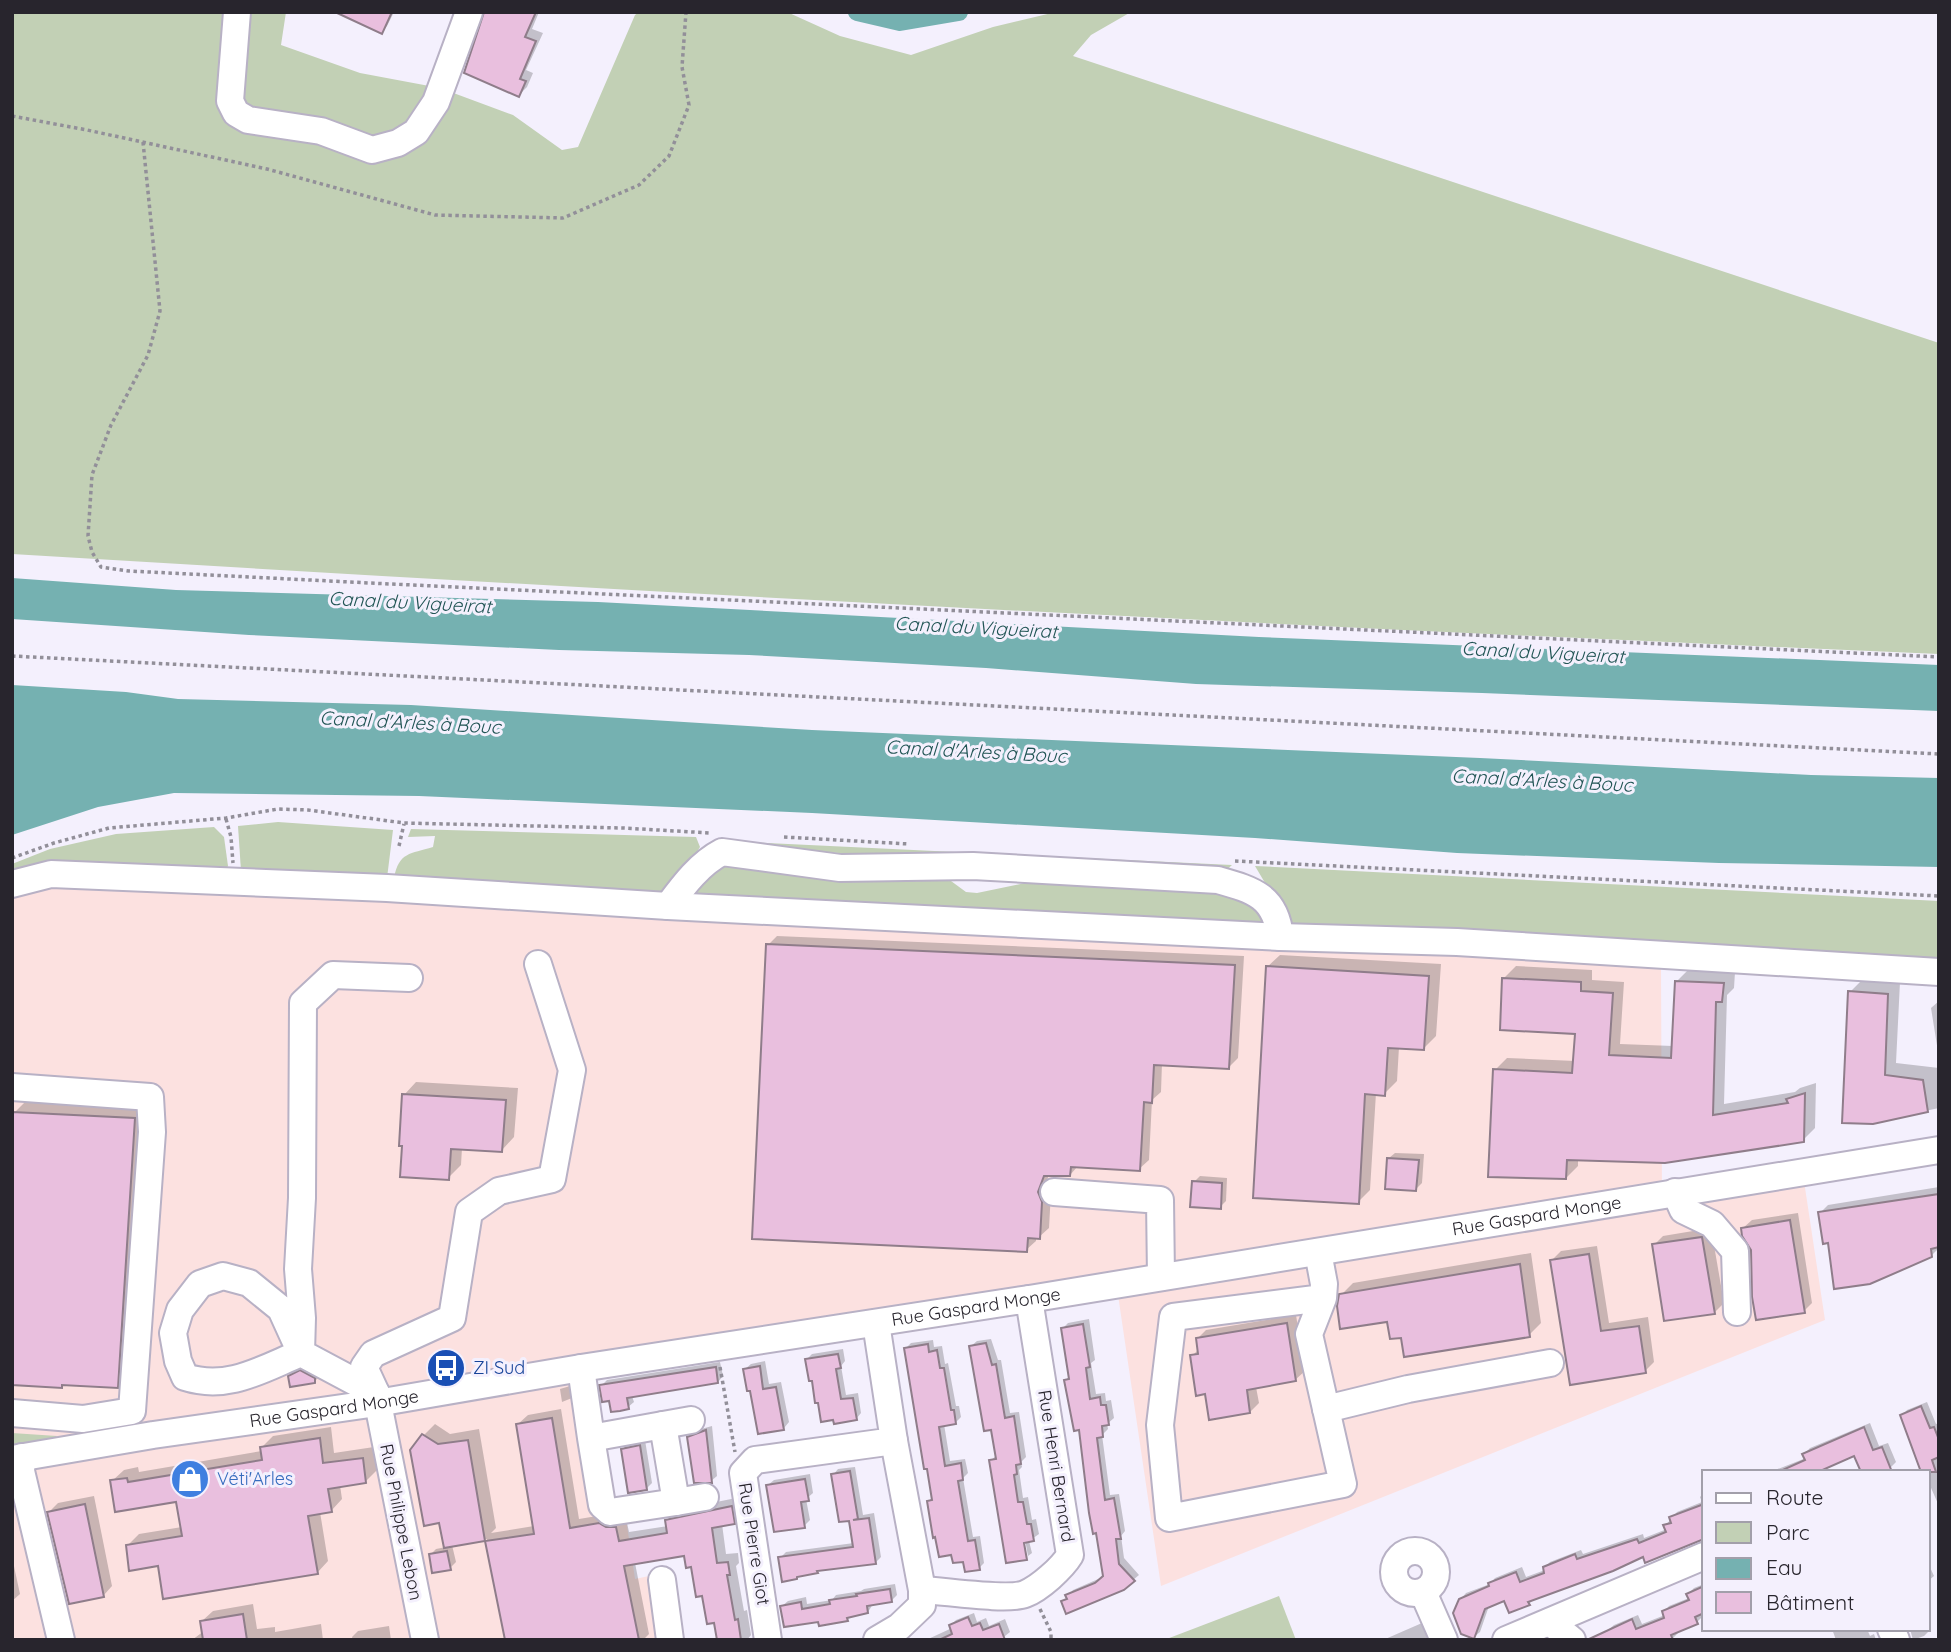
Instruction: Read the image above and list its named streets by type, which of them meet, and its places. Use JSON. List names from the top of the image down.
{
  "streets": {
    "street": [
      "Rue Gaspard Monge",
      "Rue Henri Bernard",
      "Rue Philippe Lebon",
      "Rue Pierre Giot"
    ]
  },
  "crossings": [
    ["Rue Gaspard Monge", "Rue Henri Bernard"],
    ["Rue Gaspard Monge", "Rue Philippe Lebon"]
  ],
  "water": ["Canal du Vigueirat", "Canal d'Arles à Bouc"],
  "places": {
    "bus stop": ["ZI Sud"],
    "shop": ["Véti'Arles"]
  },
  "legend": [
    "Route",
    "Parc",
    "Eau",
    "Bâtiment"
  ]
}
